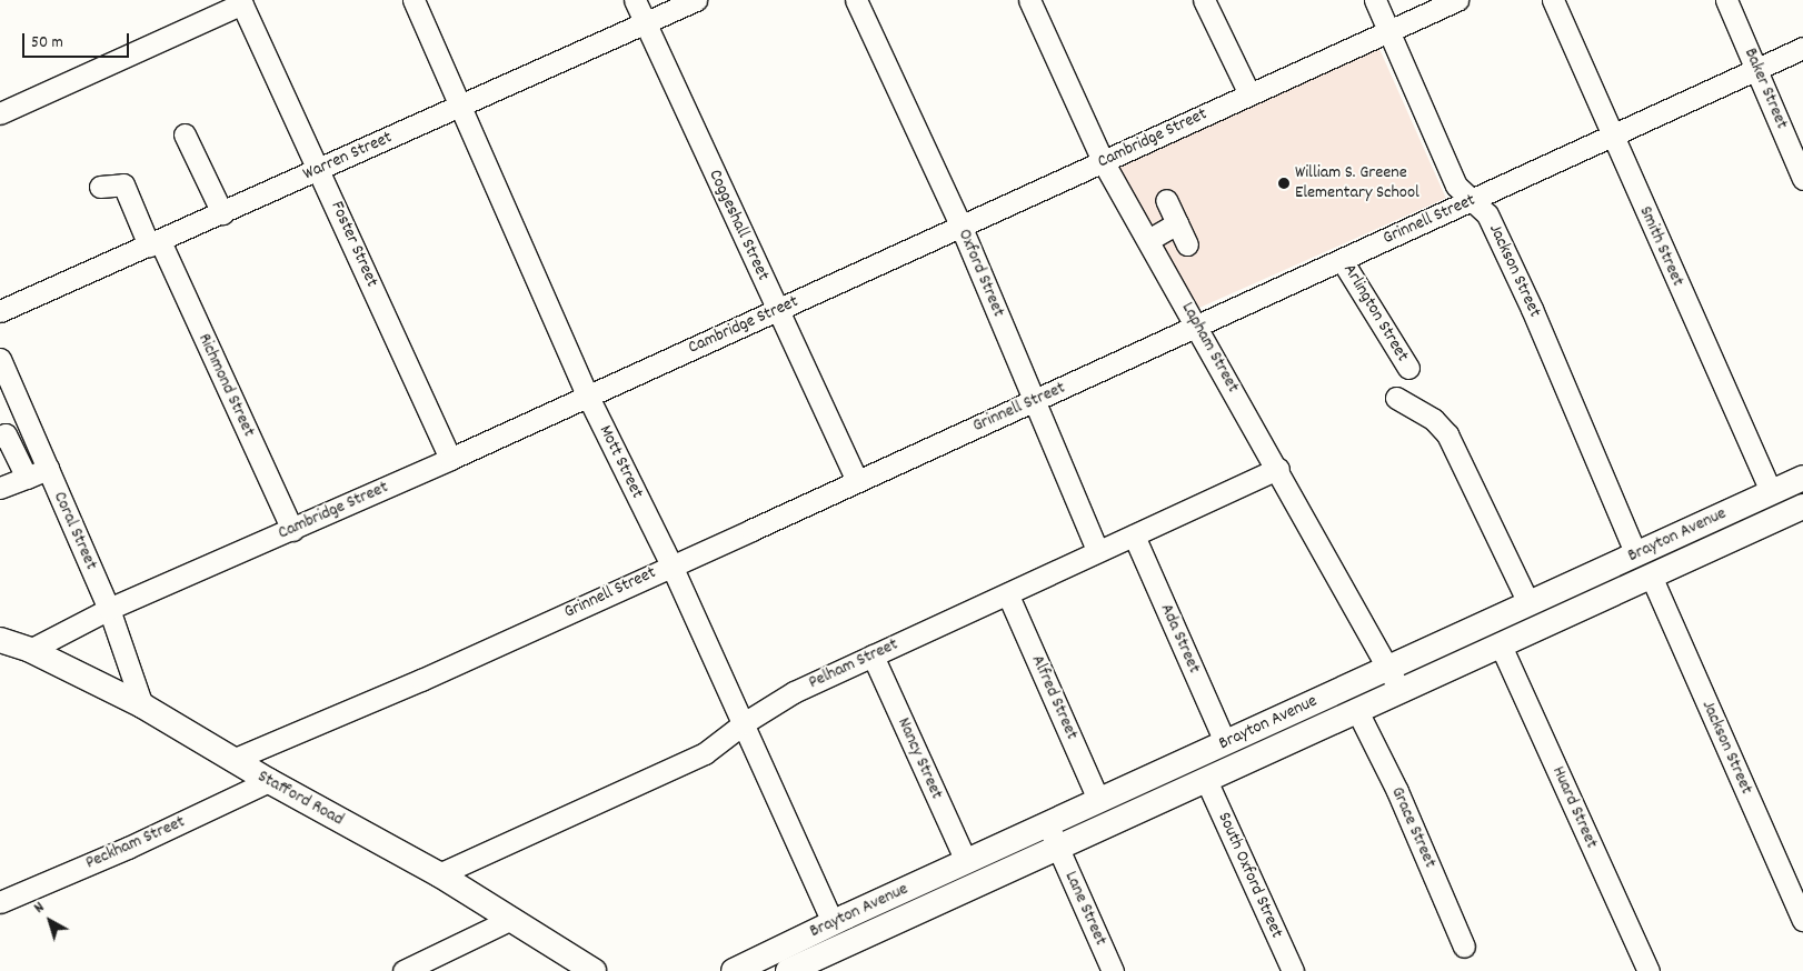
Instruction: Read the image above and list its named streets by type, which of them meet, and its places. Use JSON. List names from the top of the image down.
{
  "streets": {
    "main road": ["Brayton Avenue", "Stafford Road"],
    "street": [
      "Baker Street",
      "Cambridge Street",
      "Warren Street",
      "Grinnell Street",
      "Coggeshall Street",
      "Foster Street",
      "Smith Street",
      "Jackson Street",
      "Oxford Street",
      "Arlington Street",
      "Lapham Street",
      "Richmond Street",
      "Mott Street",
      "Coral Street",
      "Ada Street",
      "Pelham Street",
      "Alfred Street",
      "Nancy Street",
      "Huard Street",
      "Grace Street",
      "Peckham Street",
      "South Oxford Street",
      "Lane Street"
    ]
  },
  "crossings": [
    ["Baker Street", "Grinnell Street"],
    ["Cambridge Street", "Coggeshall Street"],
    ["Cambridge Street", "Foster Street"],
    ["Cambridge Street", "Jackson Street"],
    ["Cambridge Street", "Oxford Street"],
    ["Cambridge Street", "Lapham Street"],
    ["Cambridge Street", "Richmond Street"],
    ["Cambridge Street", "Mott Street"],
    ["Cambridge Street", "Coral Street"],
    ["Cambridge Street", "Stafford Road"],
    ["Warren Street", "Coggeshall Street"],
    ["Warren Street", "Foster Street"],
    ["Warren Street", "Richmond Street"],
    ["Warren Street", "Mott Street"],
    ["Grinnell Street", "Coggeshall Street"],
    ["Grinnell Street", "Smith Street"],
    ["Grinnell Street", "Jackson Street"],
    ["Grinnell Street", "Oxford Street"],
    ["Grinnell Street", "Arlington Street"],
    ["Grinnell Street", "Lapham Street"],
    ["Grinnell Street", "Mott Street"],
    ["Grinnell Street", "Stafford Road"],
    ["Smith Street", "Brayton Avenue"],
    ["Jackson Street", "Brayton Avenue"],
    ["Oxford Street", "Pelham Street"],
    ["Lapham Street", "Brayton Avenue"],
    ["Lapham Street", "Pelham Street"],
    ["Mott Street", "Brayton Avenue"],
    ["Mott Street", "Pelham Street"],
    ["Coral Street", "Stafford Road"],
    ["Brayton Avenue", "Ada Street"],
    ["Brayton Avenue", "Alfred Street"],
    ["Brayton Avenue", "Nancy Street"],
    ["Brayton Avenue", "Huard Street"],
    ["Brayton Avenue", "Grace Street"],
    ["Brayton Avenue", "South Oxford Street"],
    ["Brayton Avenue", "Lane Street"],
    ["Ada Street", "Pelham Street"],
    ["Pelham Street", "Alfred Street"],
    ["Pelham Street", "Nancy Street"],
    ["Pelham Street", "Stafford Road"],
    ["Stafford Road", "Peckham Street"]
  ],
  "places": ["William S. Greene Elementary School"],
  "scale_bar": "50 m",
  "north": "top left"
}
